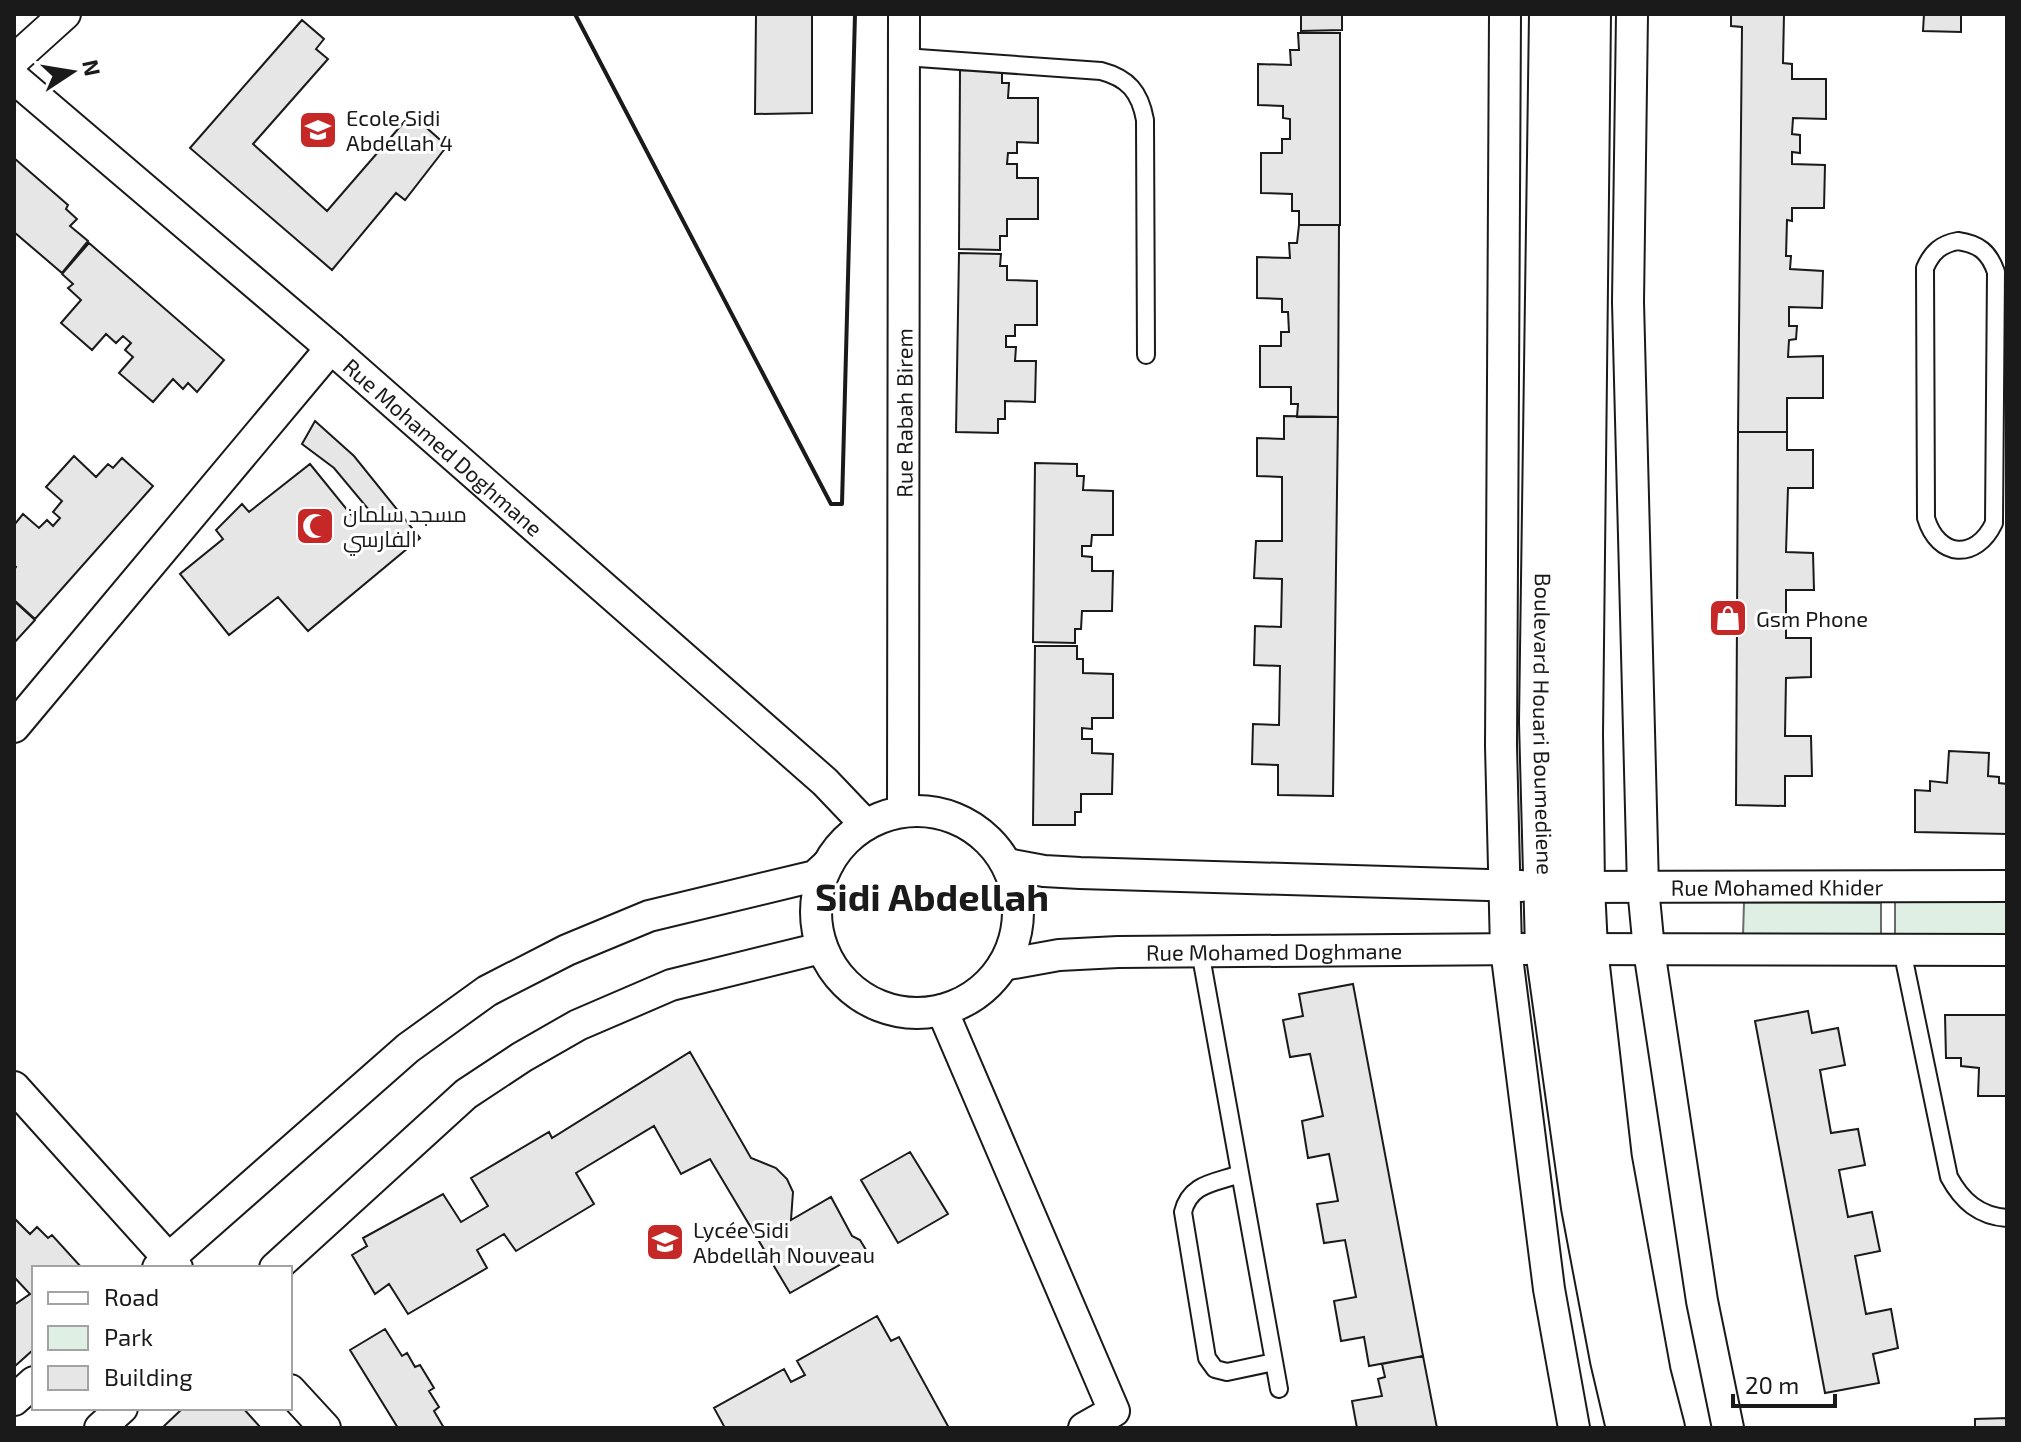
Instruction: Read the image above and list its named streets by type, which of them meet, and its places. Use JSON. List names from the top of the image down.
{
  "streets": {
    "main road": ["Boulevard Houari Boumediene"],
    "street": ["Rue Rabah Birem", "Rue Mohamed Doghmane", "Rue Mohamed Khider"]
  },
  "crossings": [
    ["Rue Rabah Birem", "Rue Mohamed Doghmane"],
    ["Rue Mohamed Doghmane", "Boulevard Houari Boumediene"],
    ["Boulevard Houari Boumediene", "Rue Mohamed Khider"]
  ],
  "districts": ["Sidi Abdellah"],
  "places": {
    "school or university": ["Ecole Sidi Abdellah 4", "Lycée Sidi Abdellah Nouveau"],
    "mosque": ["مسجد سلمان الفارسي"],
    "shop": ["Gsm Phone"]
  },
  "legend": ["Road", "Park", "Building"],
  "scale_bar": "20 m",
  "north": "right"
}
